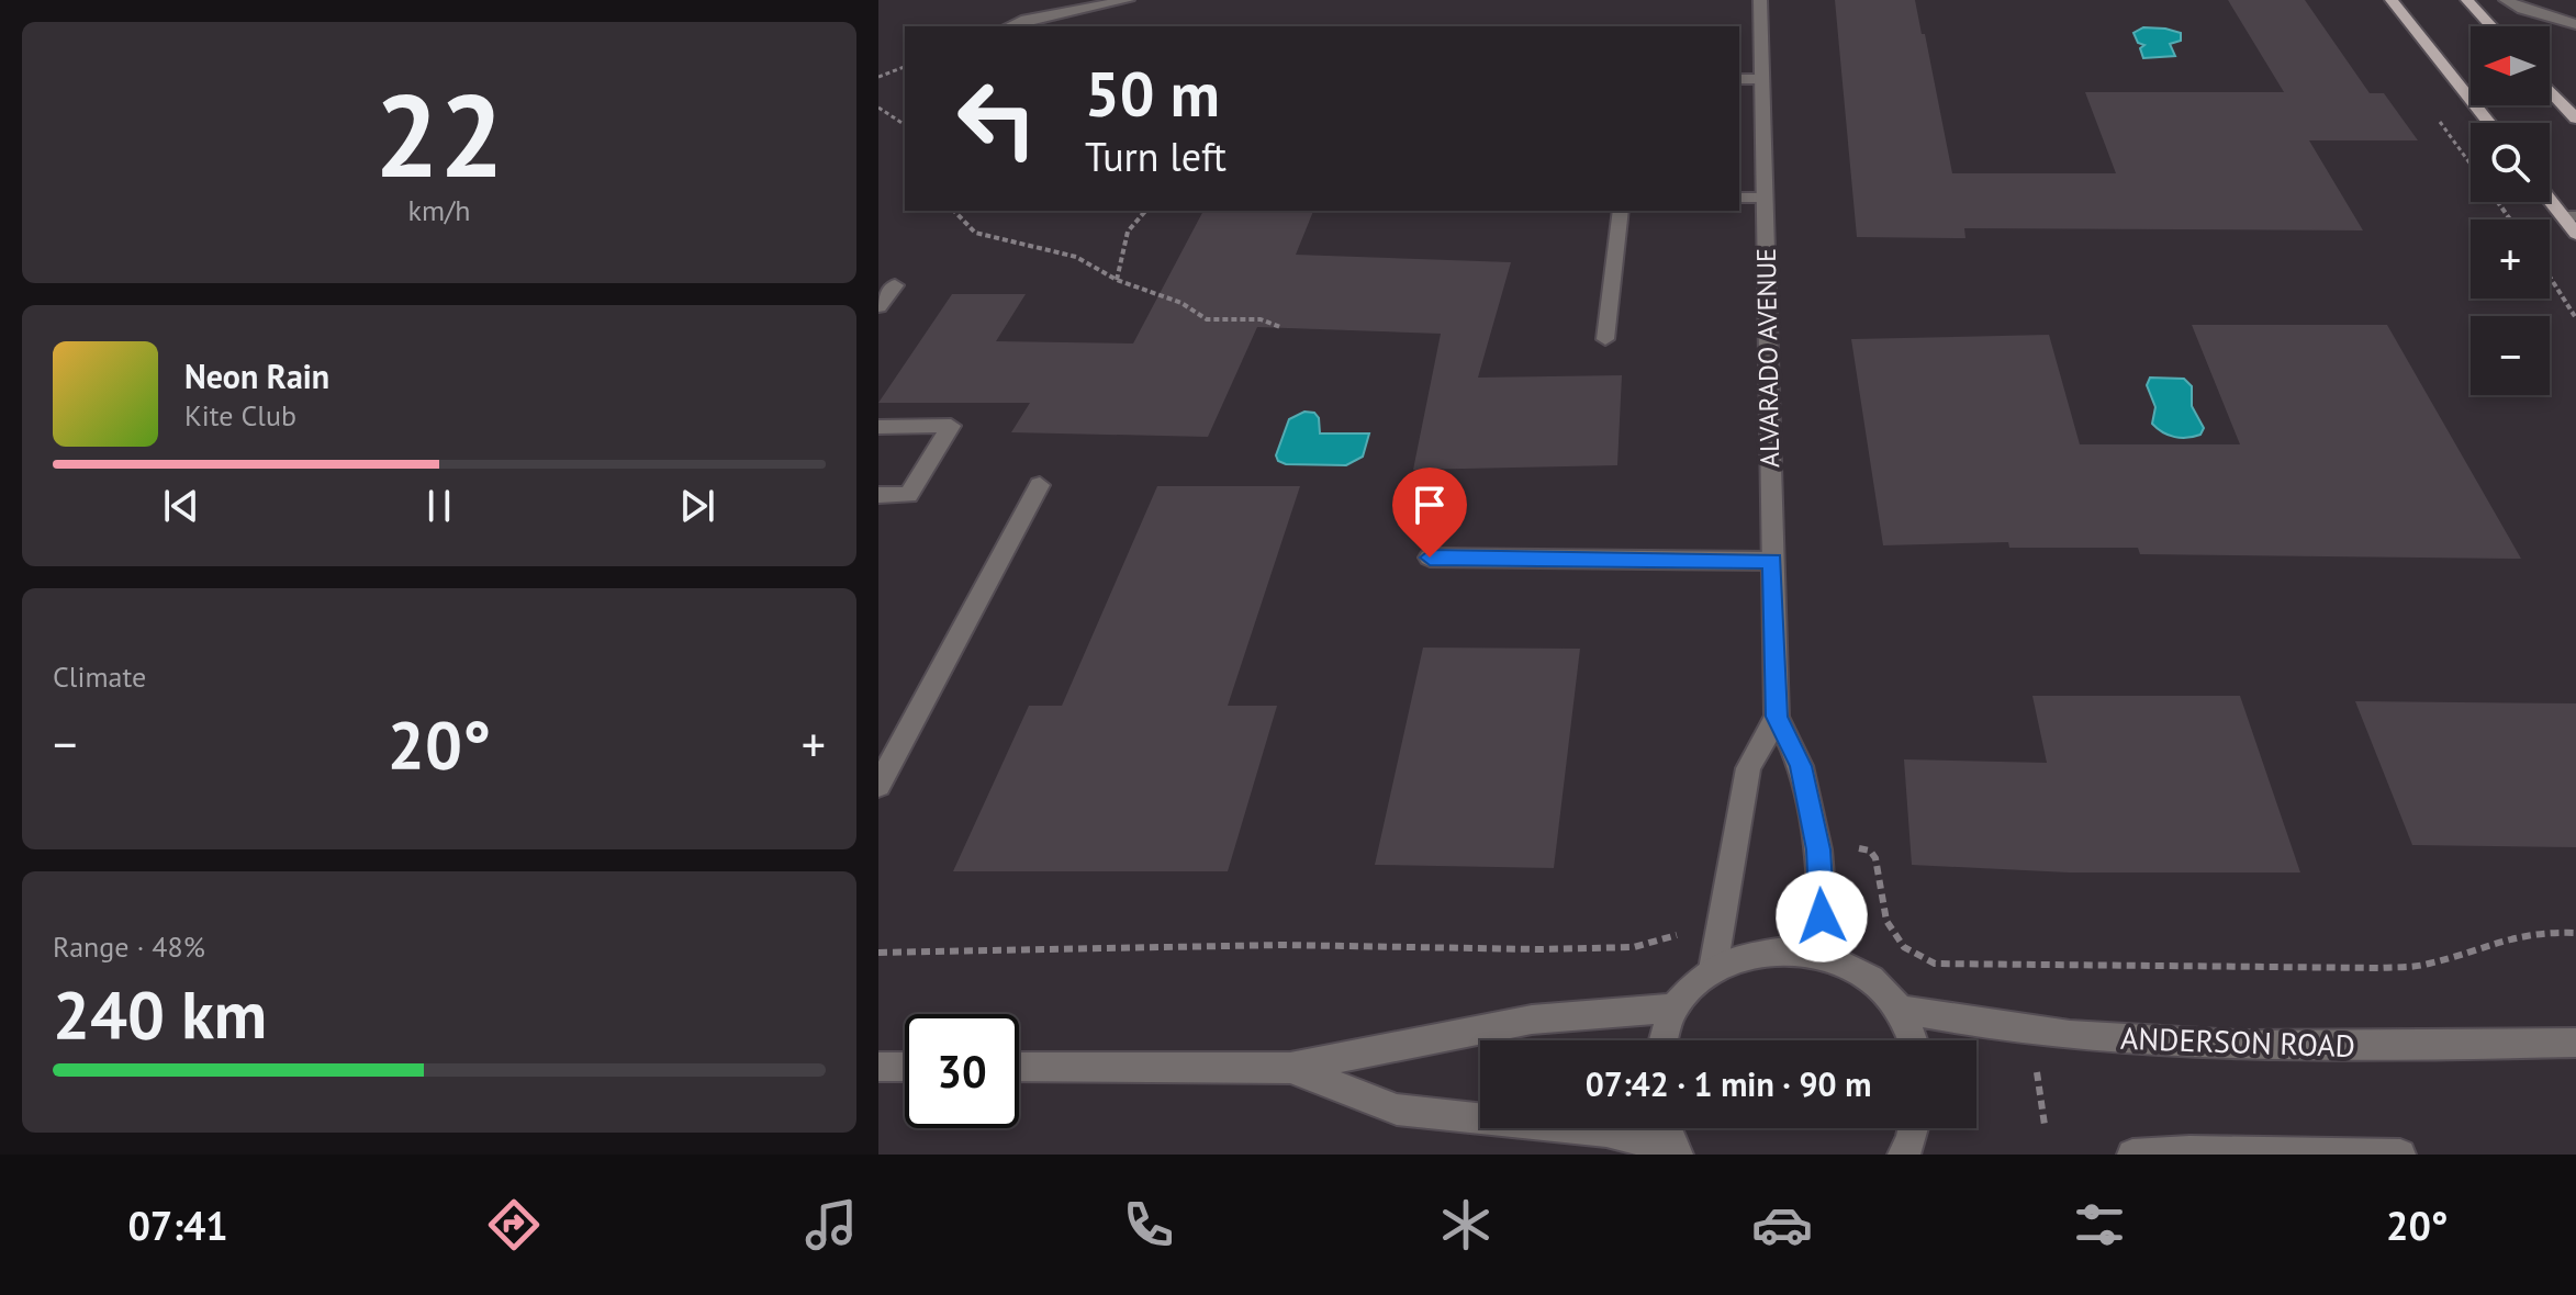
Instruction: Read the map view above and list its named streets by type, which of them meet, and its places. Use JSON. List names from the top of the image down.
{
  "streets": {
    "street": ["ALVARADO AVENUE", "ANDERSON ROAD"]
  },
  "north": "left",
  "page": {
    "tile": [
      ["22", "km/h"],
      "Climate",
      ["Range · 48%", "240 km"]
    ],
    "map_buttons": ["+", "−"],
    "turn": ["50 m", "Turn left"],
    "song": ["Neon Rain", "Kite Club"],
    "heat": ["−", "20°", "+"],
    "limit": "30",
    "trip": "07:42 · 1 min · 90 m",
    "tabs": ["07:41", "20°"]
  }
}
